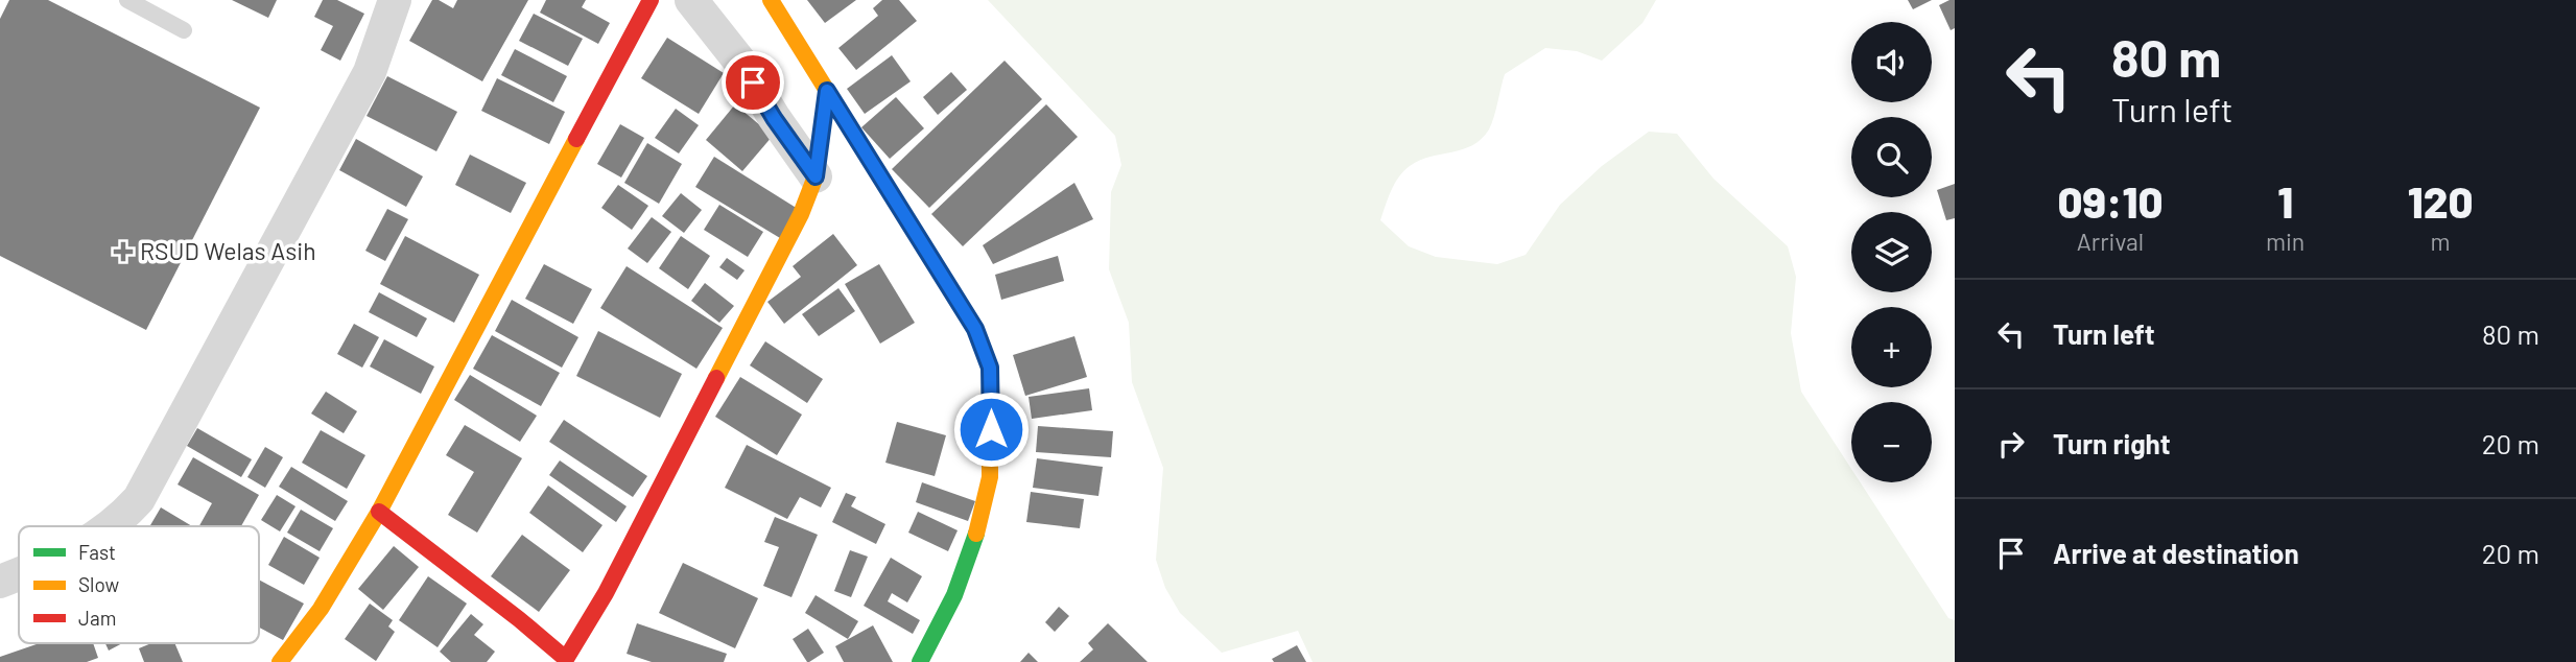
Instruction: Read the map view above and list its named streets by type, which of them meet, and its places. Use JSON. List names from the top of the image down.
{
  "places": {
    "health": ["RSUD Welas Asih"]
  },
  "legend": ["Fast", "Slow", "Jam"],
  "page": {
    "turn": ["80 m", "Turn left"],
    "map_buttons": ["+", "−"],
    "eta": [
      "09:10",
      "Arrival",
      "1",
      "min",
      "120",
      "m"
    ],
    "list": [
      {
        "name": "Turn left",
        "value": "80 m"
      },
      {
        "name": "Turn right",
        "value": "20 m"
      },
      {
        "name": "Arrive at destination",
        "value": "20 m"
      }
    ]
  }
}
